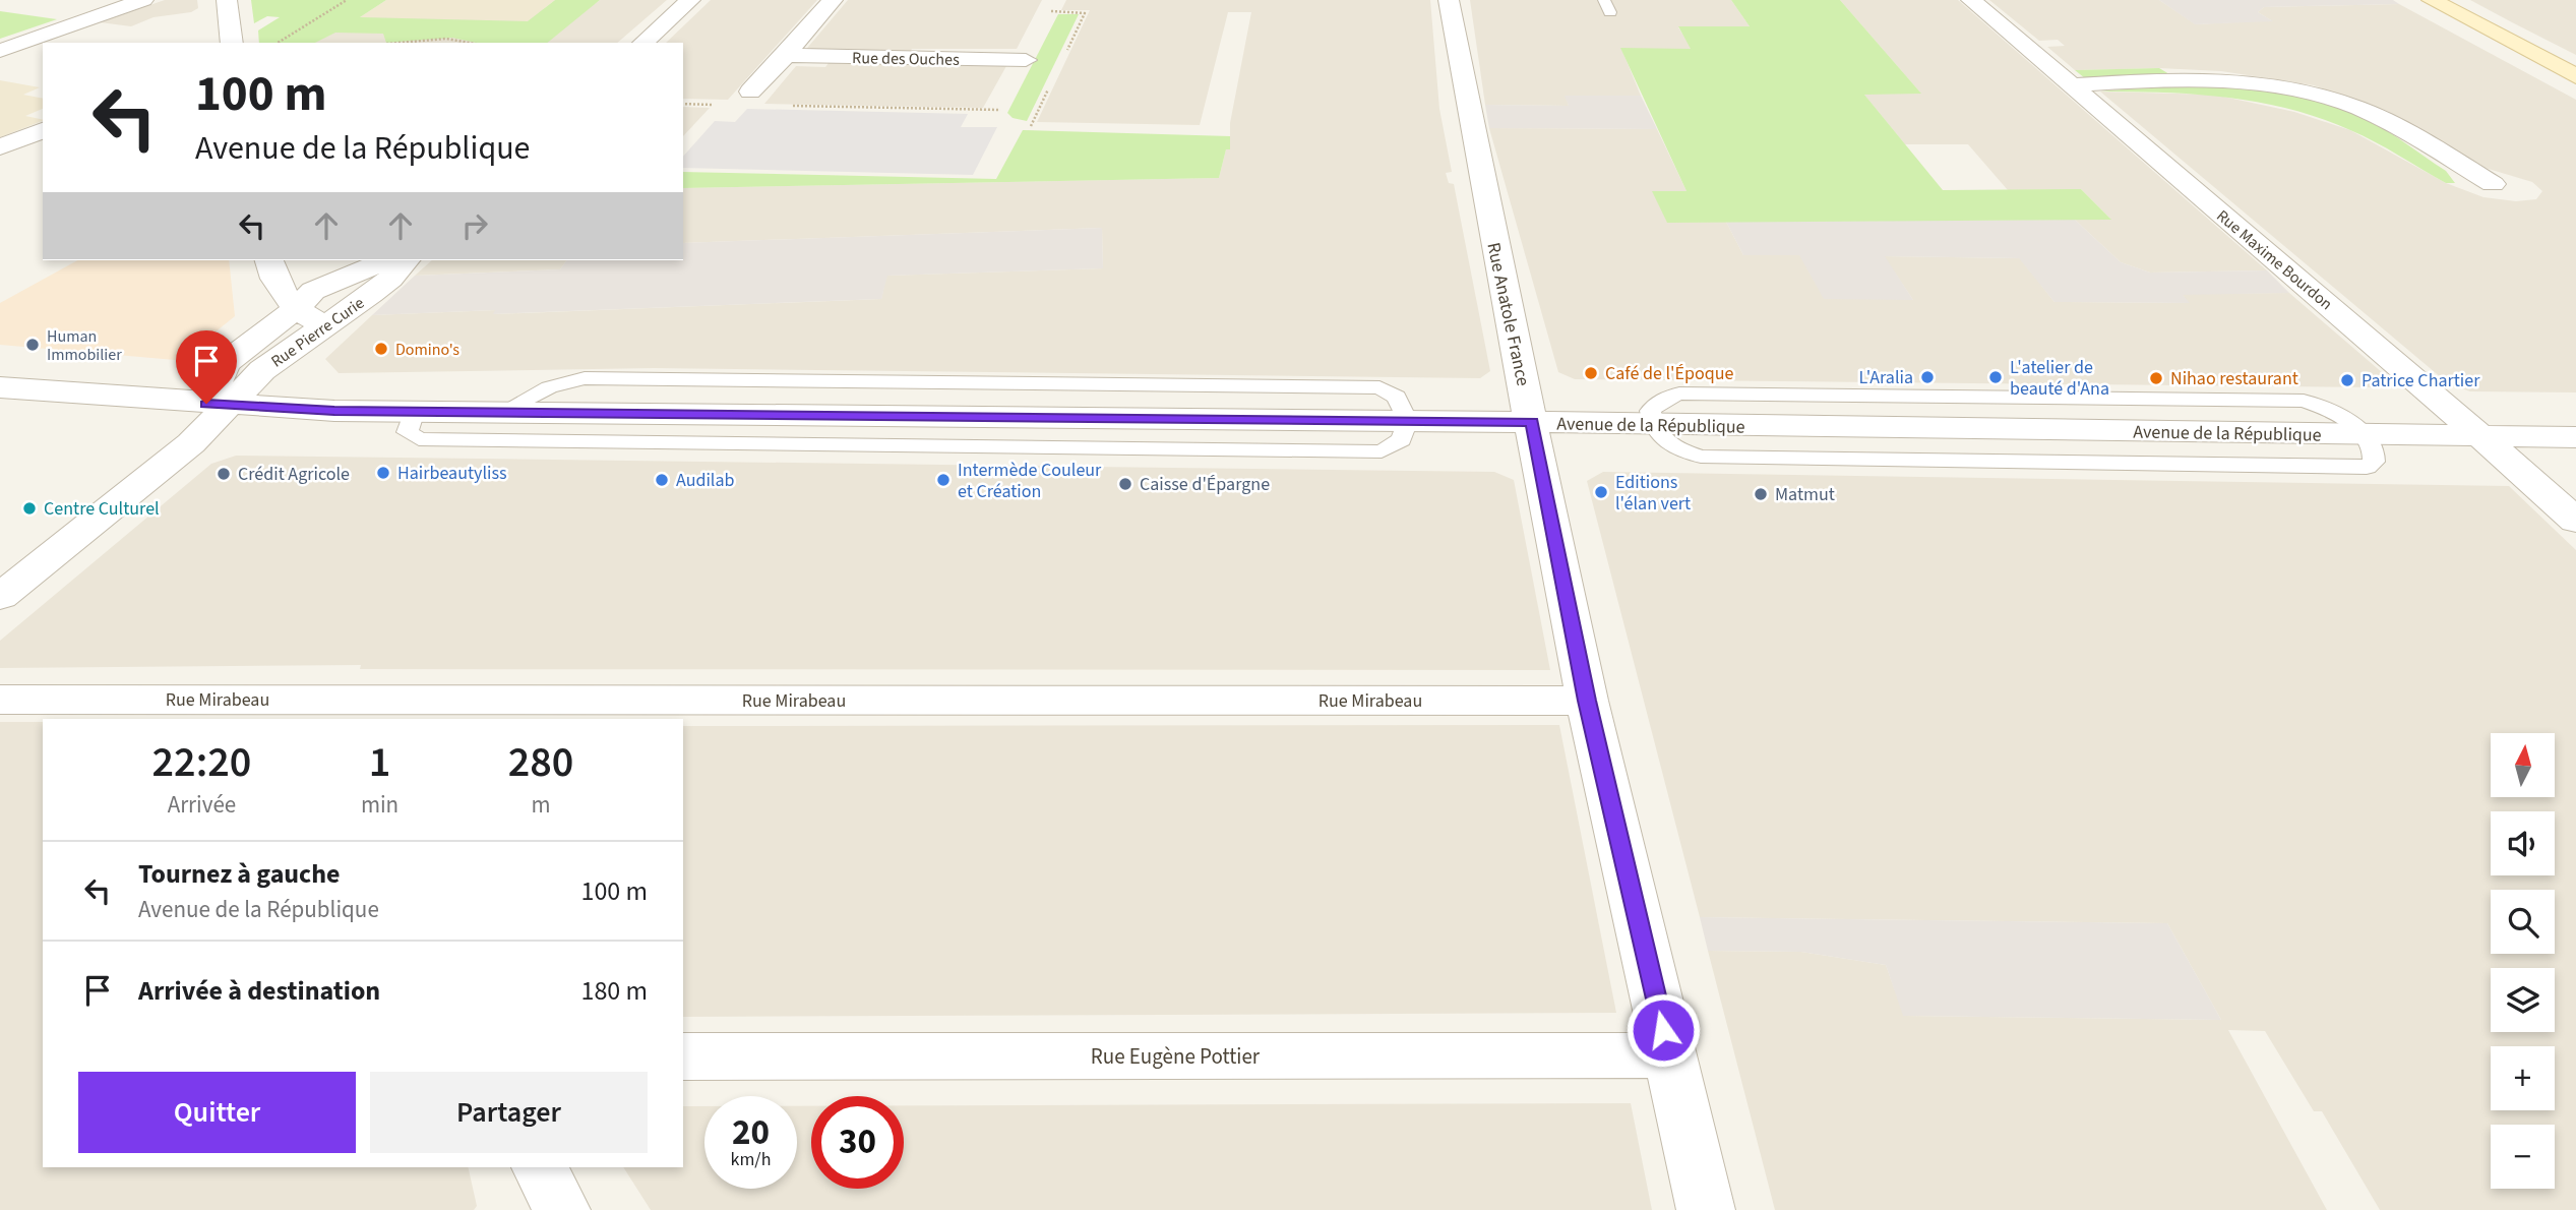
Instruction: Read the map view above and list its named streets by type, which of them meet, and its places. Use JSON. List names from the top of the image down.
{
  "streets": {
    "street": [
      "Rue des Ouches",
      "Rue Maxime Bourdon",
      "Rue Anatole France",
      "Rue Pierre Curie",
      "Avenue de la République",
      "Rue Mirabeau",
      "Rue Eugène Pottier"
    ]
  },
  "crossings": [
    ["Rue Maxime Bourdon", "Avenue de la République"],
    ["Rue Anatole France", "Avenue de la République"],
    ["Rue Anatole France", "Rue Mirabeau"],
    ["Rue Anatole France", "Rue Eugène Pottier"],
    ["Rue Pierre Curie", "Avenue de la République"]
  ],
  "places": [
    "Human Immobilier",
    "Domino's",
    "Café de l'Époque",
    "L'Aralia",
    "L'atelier de beauté d'Ana",
    "Nihao restaurant",
    "Patrice Chartier",
    "Hairbeautyliss",
    "Crédit Agricole",
    "Audilab",
    "Intermède Couleur et Création",
    "Caisse d'Épargne",
    "Editions l'élan vert",
    "Matmut",
    "Centre Culturel"
  ],
  "north": "top",
  "page": {
    "turn": ["100 m", "Avenue de la République"],
    "eta": [
      "22:20",
      "Arrivée",
      "1",
      "min",
      "280",
      "m"
    ],
    "map_buttons": ["+", "−"],
    "list": [
      {
        "name": "Tournez à gauche",
        "note": "Avenue de la République",
        "value": "100 m"
      },
      {
        "name": "Arrivée à destination",
        "value": "180 m"
      }
    ],
    "buttons": ["Quitter", "Partager"],
    "speed": "20 km/h",
    "limit": "30"
  }
}
